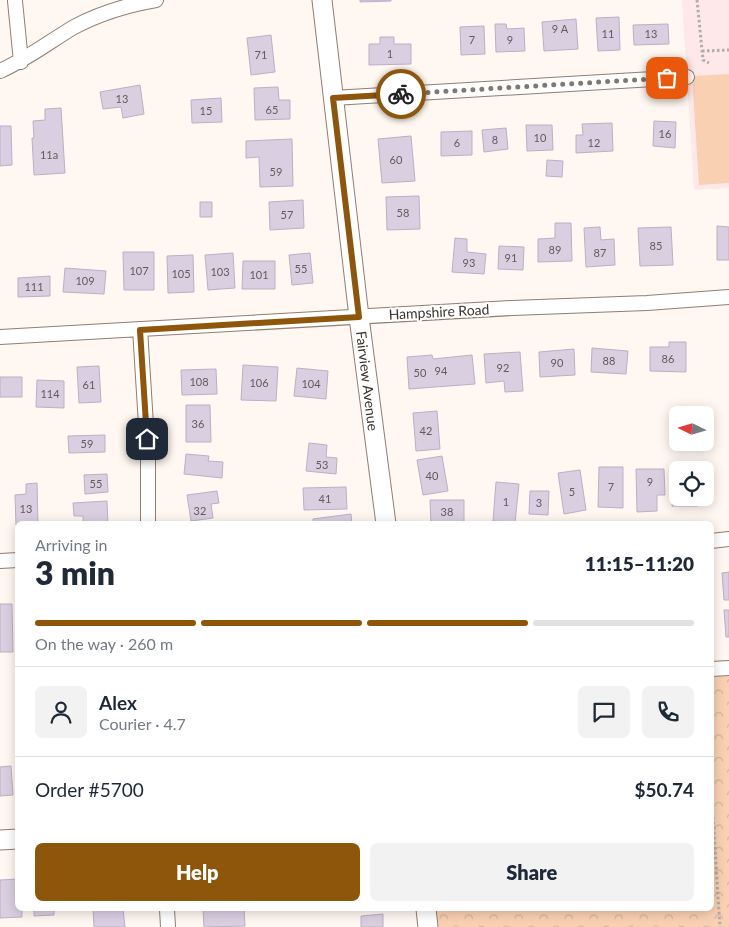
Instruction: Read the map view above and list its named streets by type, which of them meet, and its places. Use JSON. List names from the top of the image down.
{
  "streets": {
    "street": ["Hampshire Road", "Fairview Avenue"]
  },
  "crossings": [
    ["Hampshire Road", "Fairview Avenue"]
  ],
  "house_numbers": [
    "9 A",
    "11",
    "13",
    "7",
    "9",
    "1",
    "71",
    "13",
    "65",
    "15",
    "16",
    "10",
    "8",
    "6",
    "12",
    "11a",
    "60",
    "59",
    "58",
    "57",
    "85",
    "89",
    "87",
    "91",
    "93",
    "55",
    "107",
    "103",
    "105",
    "101",
    "109",
    "111",
    "86",
    "88",
    "90",
    "92",
    "94",
    "50",
    "108",
    "106",
    "104",
    "61",
    "114",
    "36",
    "42",
    "59",
    "53",
    "40",
    "9",
    "55",
    "7",
    "5",
    "41",
    "1",
    "3",
    "13",
    "32",
    "38"
  ],
  "north": "left",
  "page": {
    "heading": ["3 min", "Arriving in", "11:15–11:20"],
    "panel": [
      "Alex",
      "Courier · 4.7",
      "Order #5700",
      "$50.74"
    ],
    "bar": "On the way · 260 m",
    "buttons": ["Help", "Share"]
  }
}
